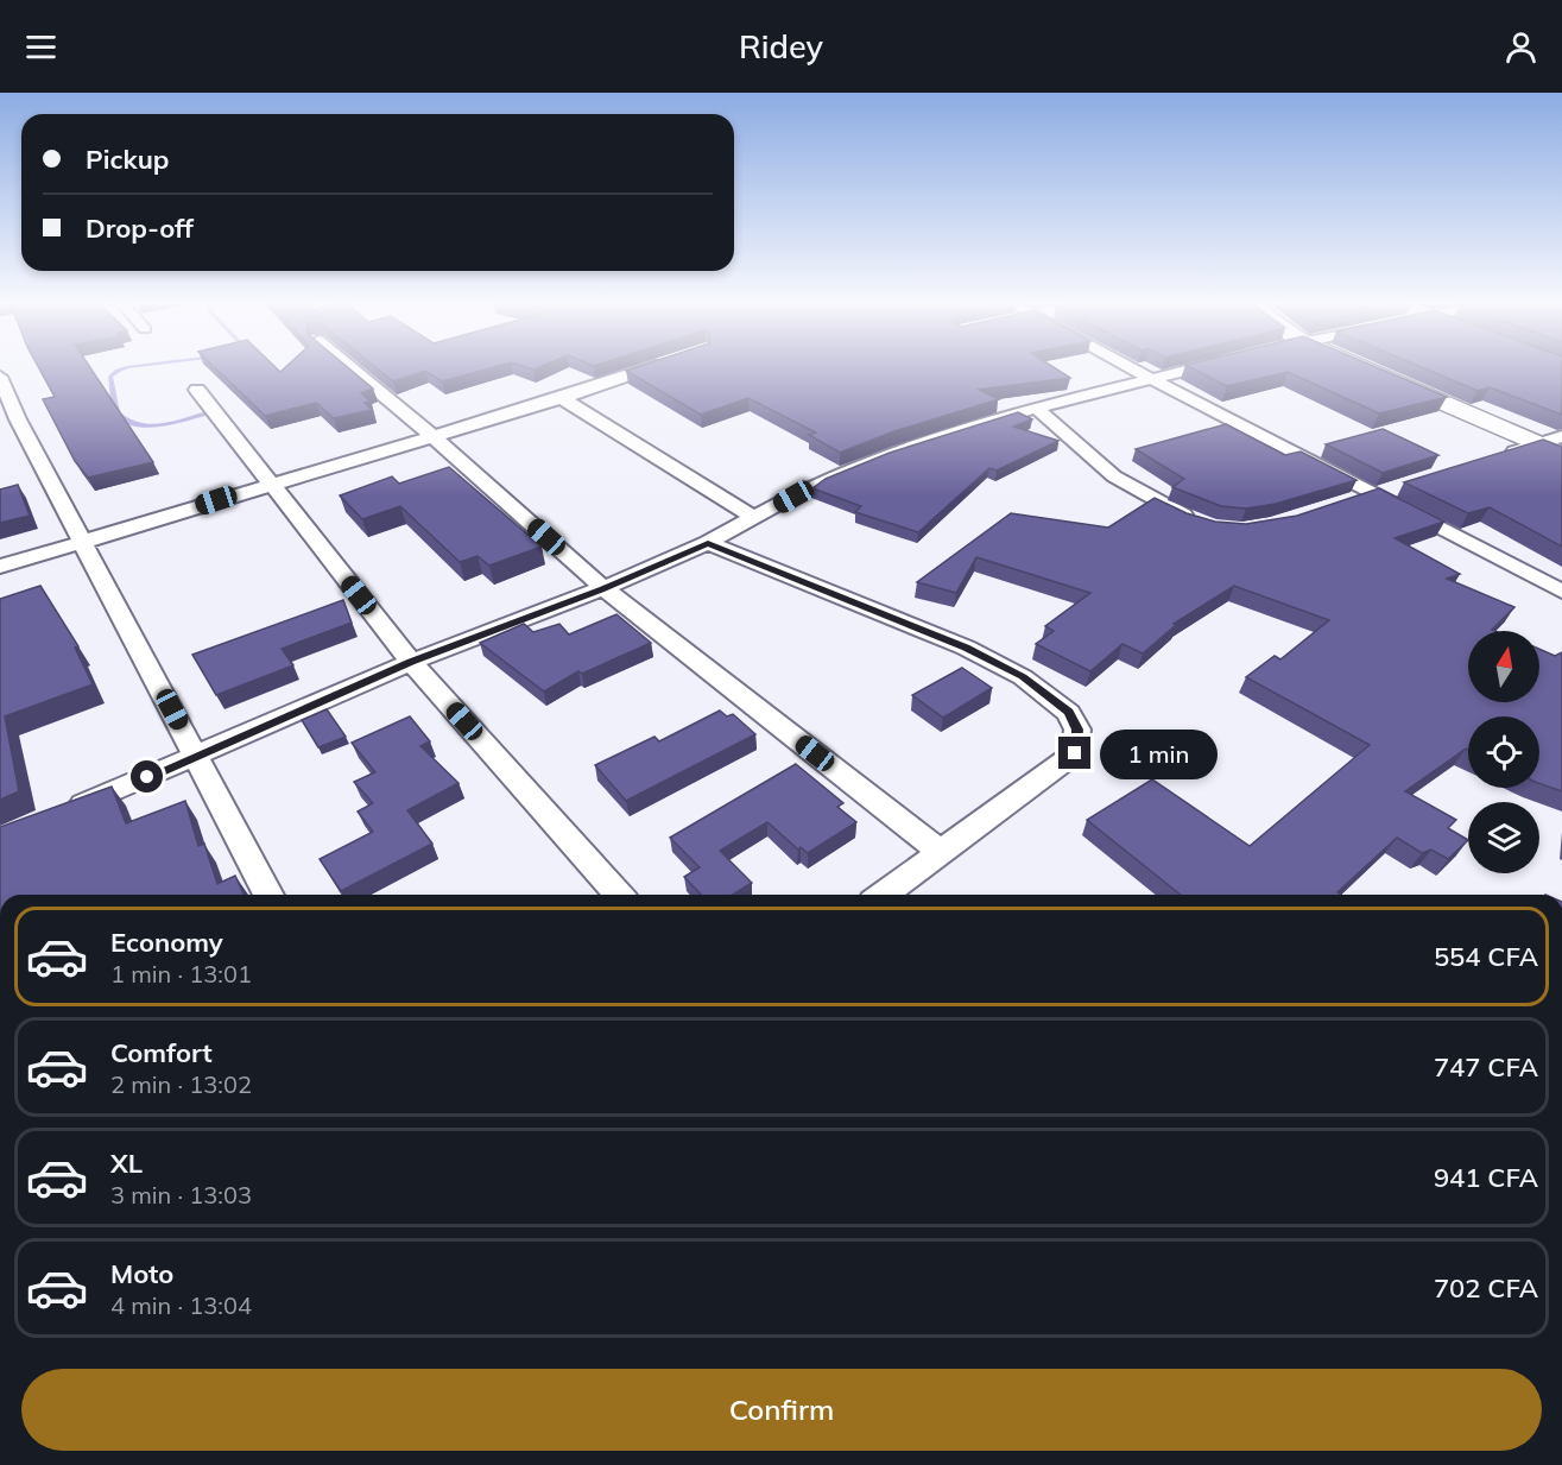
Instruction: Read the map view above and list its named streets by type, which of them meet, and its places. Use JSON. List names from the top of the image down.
{
  "north": "top",
  "page": {
    "header": "Ridey",
    "banner": ["Pickup", "Drop-off"],
    "bubble": "1 min",
    "list": [
      {
        "name": "Economy",
        "note": "1 min · 13:01",
        "value": "554 CFA"
      },
      {
        "name": "Comfort",
        "note": "2 min · 13:02",
        "value": "747 CFA"
      },
      {
        "name": "XL",
        "note": "3 min · 13:03",
        "value": "941 CFA"
      },
      {
        "name": "Moto",
        "note": "4 min · 13:04",
        "value": "702 CFA"
      }
    ],
    "buttons": "Confirm"
  }
}
